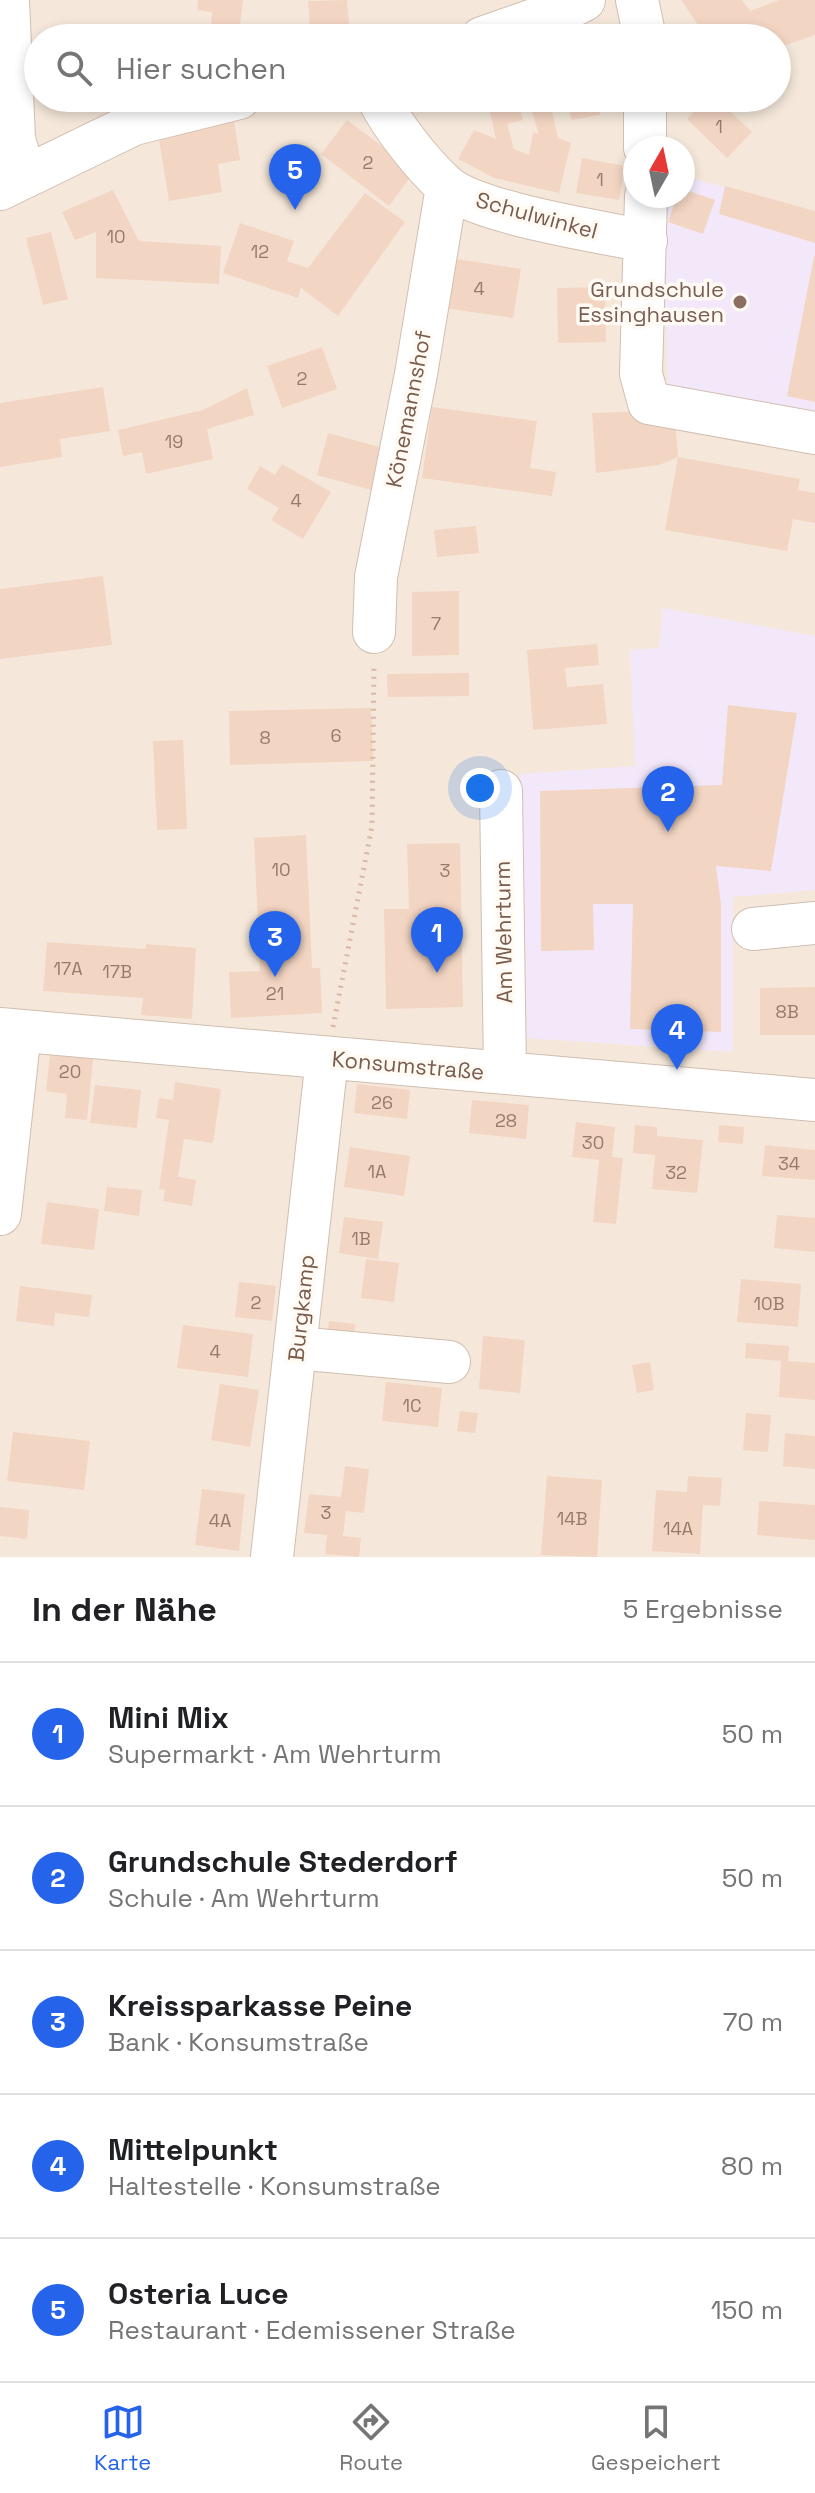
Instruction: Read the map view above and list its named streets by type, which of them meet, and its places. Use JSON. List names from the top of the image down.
{
  "streets": {
    "street": [
      "Schulwinkel",
      "Könemannshof",
      "Am Wehrturm",
      "Konsumstraße",
      "Burgkamp"
    ]
  },
  "crossings": [
    ["Schulwinkel", "Könemannshof"],
    ["Am Wehrturm", "Konsumstraße"],
    ["Konsumstraße", "Burgkamp"]
  ],
  "places": ["Grundschule Essinghausen"],
  "house_numbers": [
    "1",
    "2",
    "1",
    "10",
    "12",
    "4",
    "2",
    "19",
    "4",
    "7",
    "6",
    "8",
    "10",
    "3",
    "17A",
    "17B",
    "21",
    "8B",
    "20",
    "26",
    "28",
    "30",
    "34",
    "1A",
    "32",
    "1B",
    "2",
    "10B",
    "4",
    "1C",
    "3",
    "14B",
    "4A",
    "14A"
  ],
  "north": "top",
  "page": {
    "search": "Hier suchen",
    "pins": [
      "5",
      "2",
      "1",
      "3",
      "4"
    ],
    "heading": ["In der Nähe", "5 Ergebnisse"],
    "list": [
      {
        "mark": "1",
        "name": "Mini Mix",
        "note": "Supermarkt · Am Wehrturm",
        "value": "50 m"
      },
      {
        "mark": "2",
        "name": "Grundschule Stederdorf",
        "note": "Schule · Am Wehrturm",
        "value": "50 m"
      },
      {
        "mark": "3",
        "name": "Kreissparkasse Peine",
        "note": "Bank · Konsumstraße",
        "value": "70 m"
      },
      {
        "mark": "4",
        "name": "Mittelpunkt",
        "note": "Haltestelle · Konsumstraße",
        "value": "80 m"
      },
      {
        "mark": "5",
        "name": "Osteria Luce",
        "note": "Restaurant · Edemissener Straße",
        "value": "150 m"
      }
    ],
    "nav": ["Karte", "Route", "Gespeichert"]
  }
}
